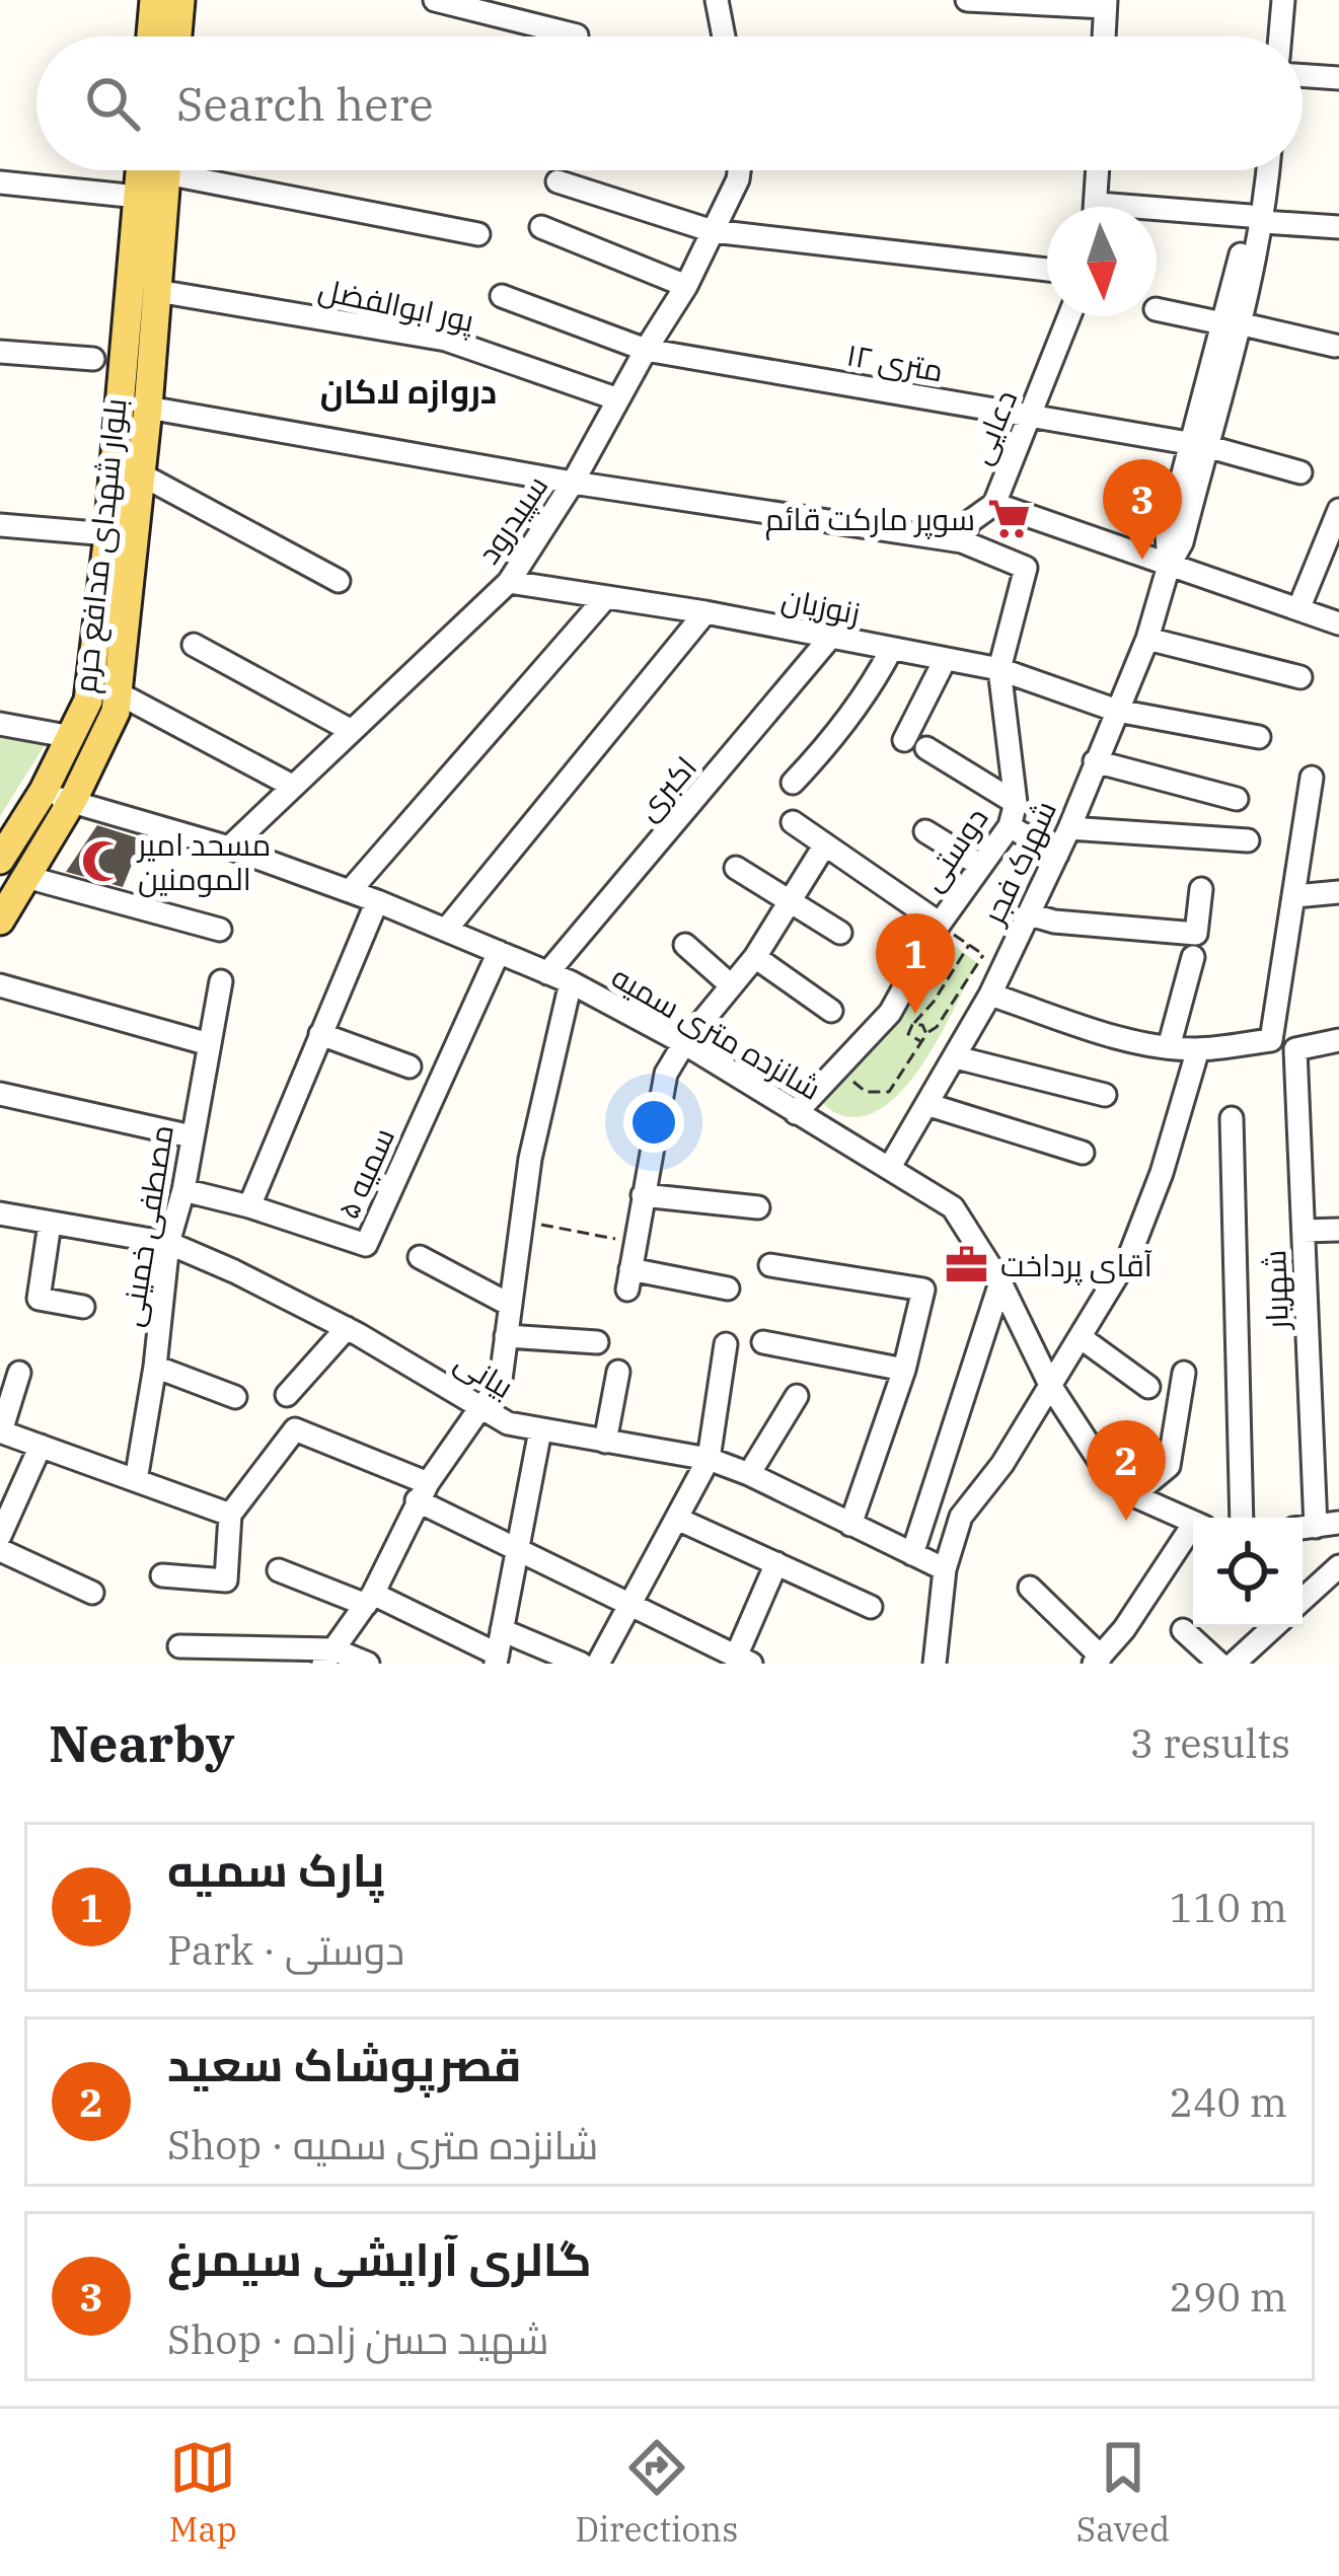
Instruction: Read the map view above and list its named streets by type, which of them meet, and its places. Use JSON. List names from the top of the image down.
{
  "streets": {
    "main road": ["بلوار شهدای مدافع حرم"],
    "street": [
      "پور ابوالفضل",
      "۱۲ متری",
      "دعایی",
      "سپیدرود",
      "زنوزیان",
      "اکبری",
      "دوستی",
      "شهرک فجر",
      "شانزده متری سمیه",
      "سمیه ۵",
      "مصطفی خمینی",
      "شهریار",
      "بیانی"
    ]
  },
  "crossings": [
    ["پور ابوالفضل", "سپیدرود"],
    ["پور ابوالفضل", "بلوار شهدای مدافع حرم"],
    ["۱۲ متری", "دعایی"],
    ["۱۲ متری", "سپیدرود"],
    ["۱۲ متری", "شهرک فجر"],
    ["دعایی", "دوستی"],
    ["سپیدرود", "زنوزیان"],
    ["سپیدرود", "شانزده متری سمیه"],
    ["بلوار شهدای مدافع حرم", "شانزده متری سمیه"],
    ["زنوزیان", "اکبری"],
    ["زنوزیان", "دوستی"],
    ["زنوزیان", "شهرک فجر"],
    ["اکبری", "شانزده متری سمیه"],
    ["دوستی", "شانزده متری سمیه"],
    ["شهرک فجر", "شانزده متری سمیه"],
    ["شانزده متری سمیه", "سمیه ۵"],
    ["سمیه ۵", "مصطفی خمینی"],
    ["مصطفی خمینی", "بیانی"]
  ],
  "districts": ["دروازه لاکان"],
  "places": {
    "supermarket": ["سوپر مارکت قائم"],
    "mosque": ["مسحد امیر المومنین"],
    "office": ["آقای پرداخت"]
  },
  "north": "bottom",
  "page": {
    "search": "Search here",
    "pins": ["3", "1", "2"],
    "heading": ["Nearby", "3 results"],
    "list": [
      {
        "mark": "1",
        "name": "پارک سمیه",
        "note": "Park · دوستی",
        "value": "110 m"
      },
      {
        "mark": "2",
        "name": "قصرپوشاک سعید",
        "note": "Shop · شانزده متری سمیه",
        "value": "240 m"
      },
      {
        "mark": "3",
        "name": "گالری آرایشی سیمرغ",
        "note": "Shop · شهید حسن زاده",
        "value": "290 m"
      }
    ],
    "nav": ["Map", "Directions", "Saved"]
  }
}
